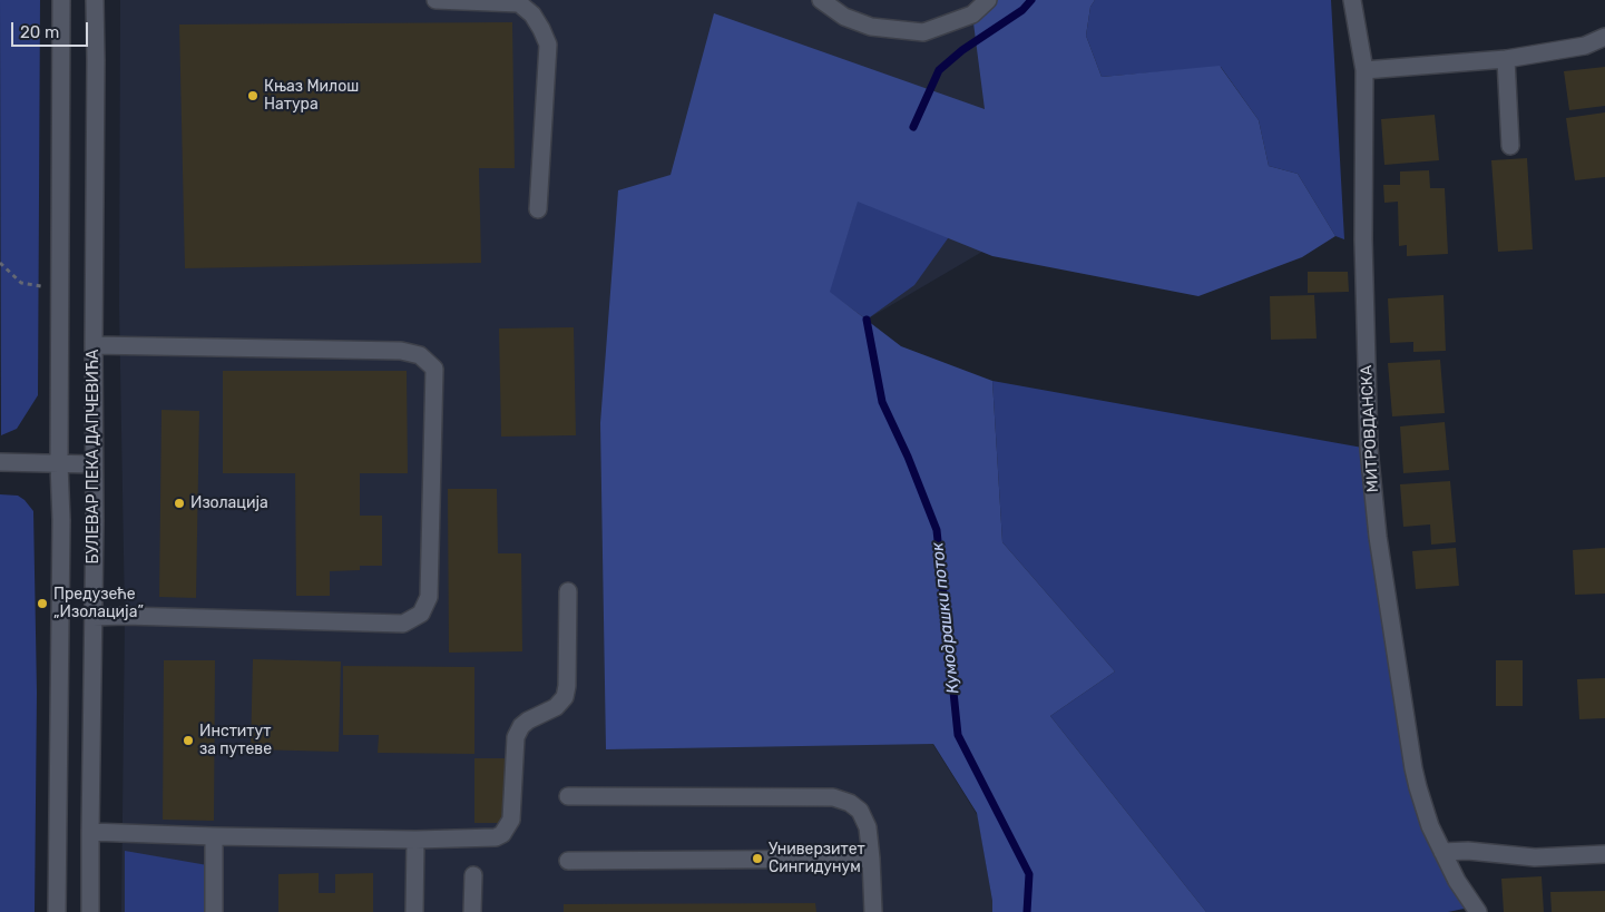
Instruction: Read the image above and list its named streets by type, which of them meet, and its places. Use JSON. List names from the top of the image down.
{
  "streets": {
    "street": ["МИТРОВДАНСКА", "БУЛЕВАР ПЕКА ДАПЧЕВИЋА"]
  },
  "water": ["Кумодрашки поток"],
  "places": [
    "Књаз Милош Натура",
    "Изолација",
    "Предузеће „Изолација”",
    "Институт за путеве",
    "Универзитет Сингидунум"
  ],
  "scale_bar": "20 m"
}
